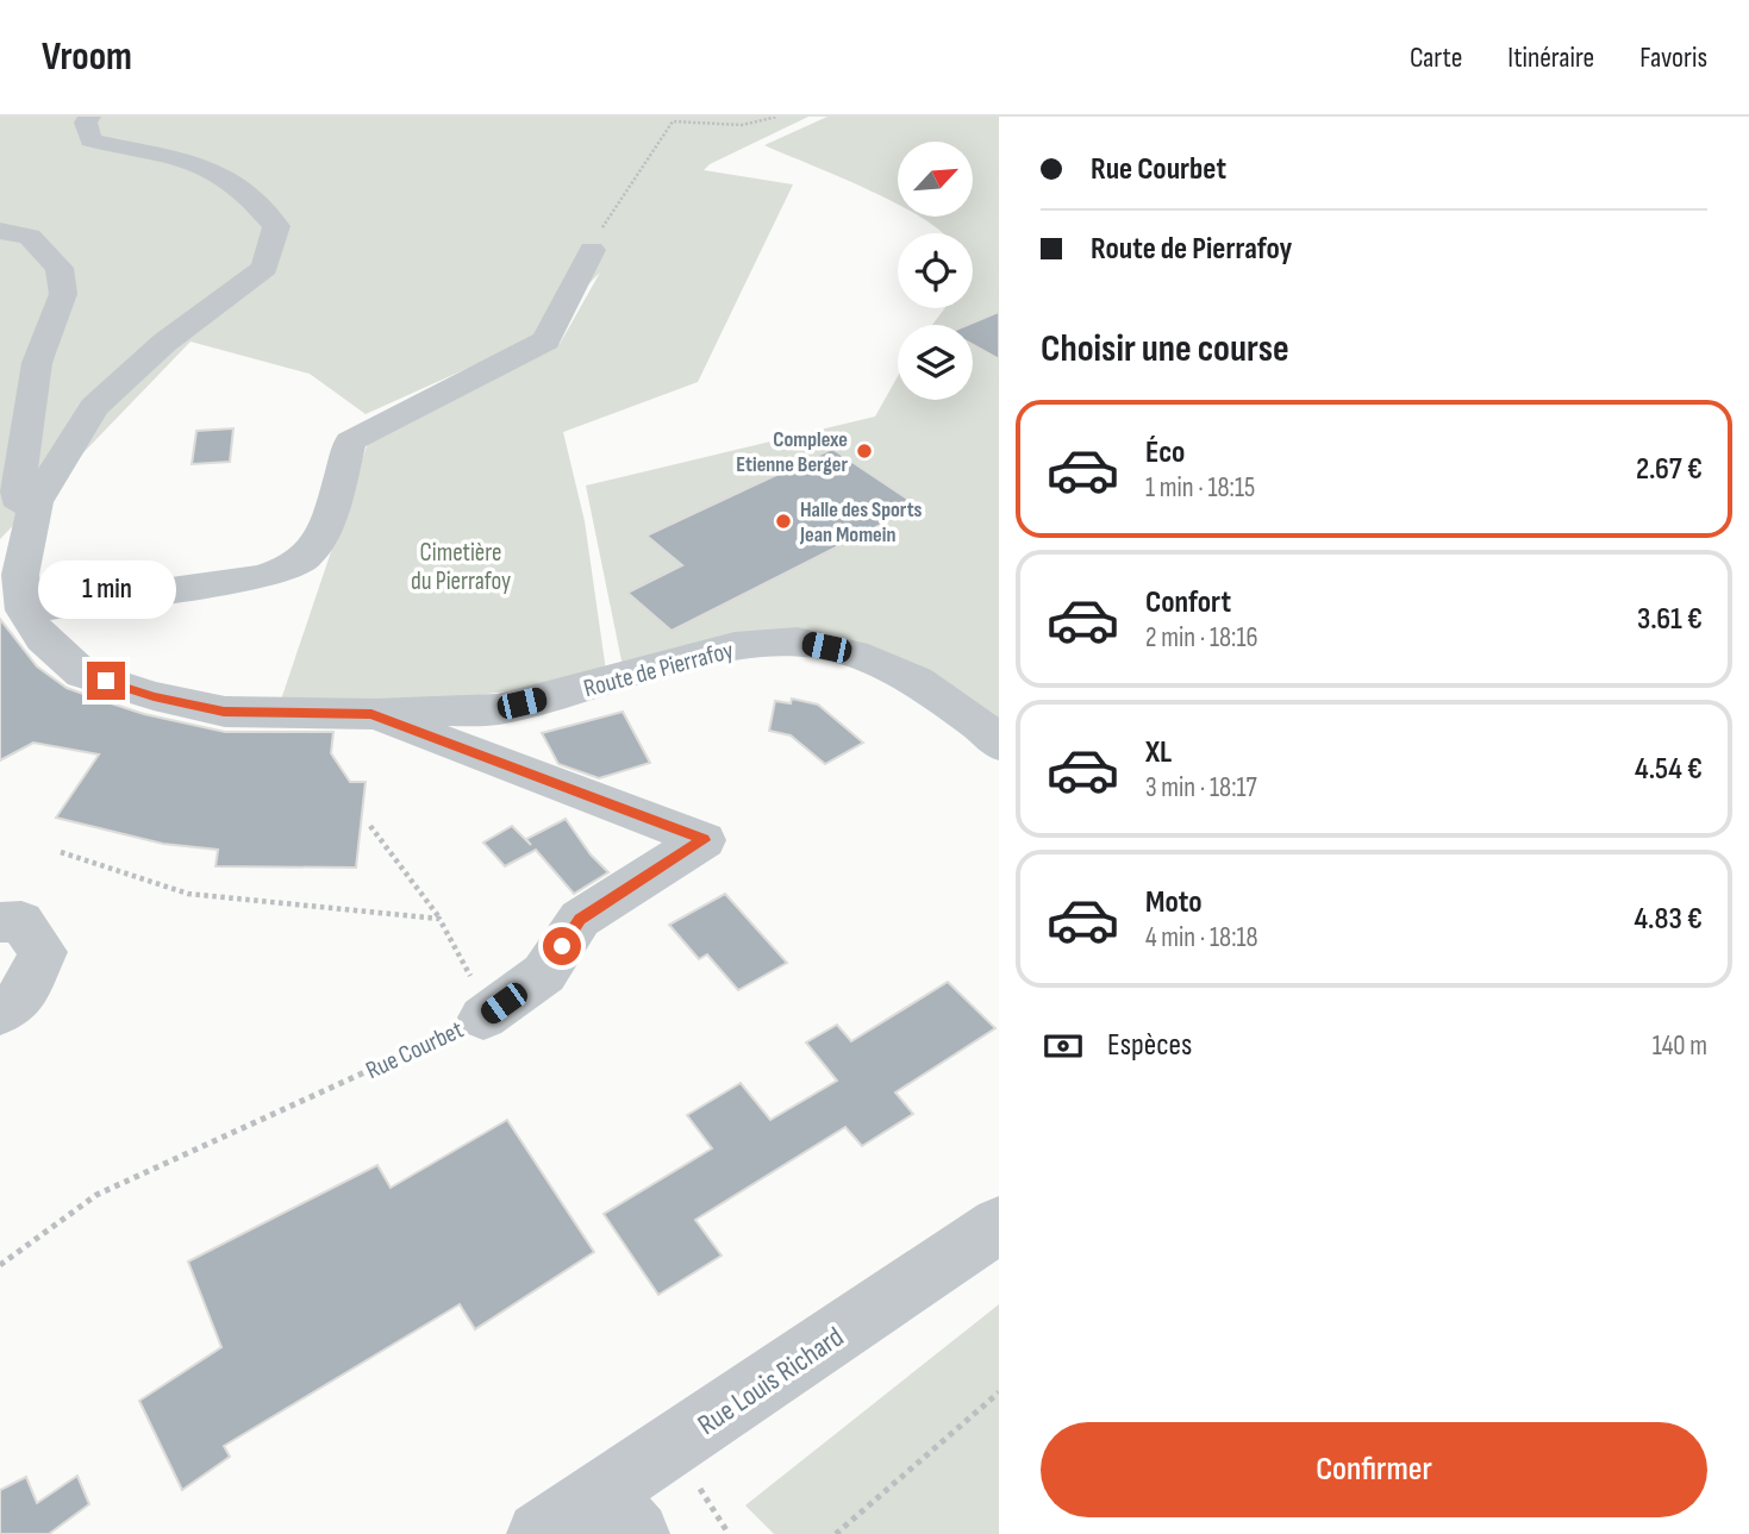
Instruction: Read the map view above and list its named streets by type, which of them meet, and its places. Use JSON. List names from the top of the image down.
{
  "streets": {
    "street": ["Route de Pierrafoy", "Rue Courbet", "Rue Louis Richard"]
  },
  "crossings": [
    ["Route de Pierrafoy", "Rue Courbet"]
  ],
  "parks": ["Cimetière du Pierrafoy"],
  "places": ["Complexe Etienne Berger", "Halle des Sports Jean Momein"],
  "north": "top right",
  "page": {
    "header": "Vroom",
    "nav": ["Carte", "Itinéraire", "Favoris"],
    "banner": ["Rue Courbet", "Route de Pierrafoy"],
    "heading": "Choisir une course",
    "list": [
      {
        "name": "Éco",
        "note": "1 min · 18:15",
        "value": "2.67 €"
      },
      {
        "name": "Confort",
        "note": "2 min · 18:16",
        "value": "3.61 €"
      },
      {
        "name": "XL",
        "note": "3 min · 18:17",
        "value": "4.54 €"
      },
      {
        "name": "Moto",
        "note": "4 min · 18:18",
        "value": "4.83 €"
      }
    ],
    "bubble": "1 min",
    "pay": ["Espèces", "140 m"],
    "buttons": "Confirmer"
  }
}
